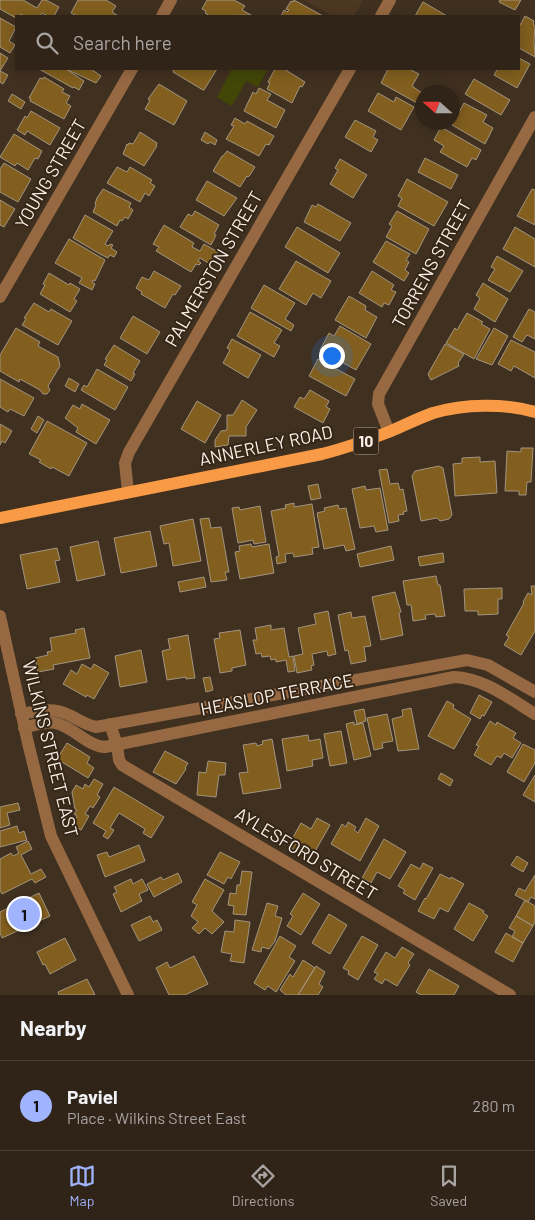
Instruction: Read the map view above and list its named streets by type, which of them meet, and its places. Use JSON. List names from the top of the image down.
{
  "streets": {
    "main road": ["10", "ANNERLEY ROAD"],
    "street": [
      "YOUNG STREET",
      "TORRENS STREET",
      "PALMERSTON STREET",
      "HEASLOP TERRACE",
      "WILKINS STREET EAST",
      "AYLESFORD STREET"
    ]
  },
  "crossings": [
    ["TORRENS STREET", "ANNERLEY ROAD"],
    ["PALMERSTON STREET", "ANNERLEY ROAD"],
    ["HEASLOP TERRACE", "WILKINS STREET EAST"],
    ["HEASLOP TERRACE", "AYLESFORD STREET"]
  ],
  "north": "left",
  "page": {
    "search": "Search here",
    "pins": "1",
    "heading": "Nearby",
    "list": [
      {
        "mark": "1",
        "name": "Paviel",
        "note": "Place · Wilkins Street East",
        "value": "280 m"
      }
    ],
    "nav": ["Map", "Directions", "Saved"]
  }
}
